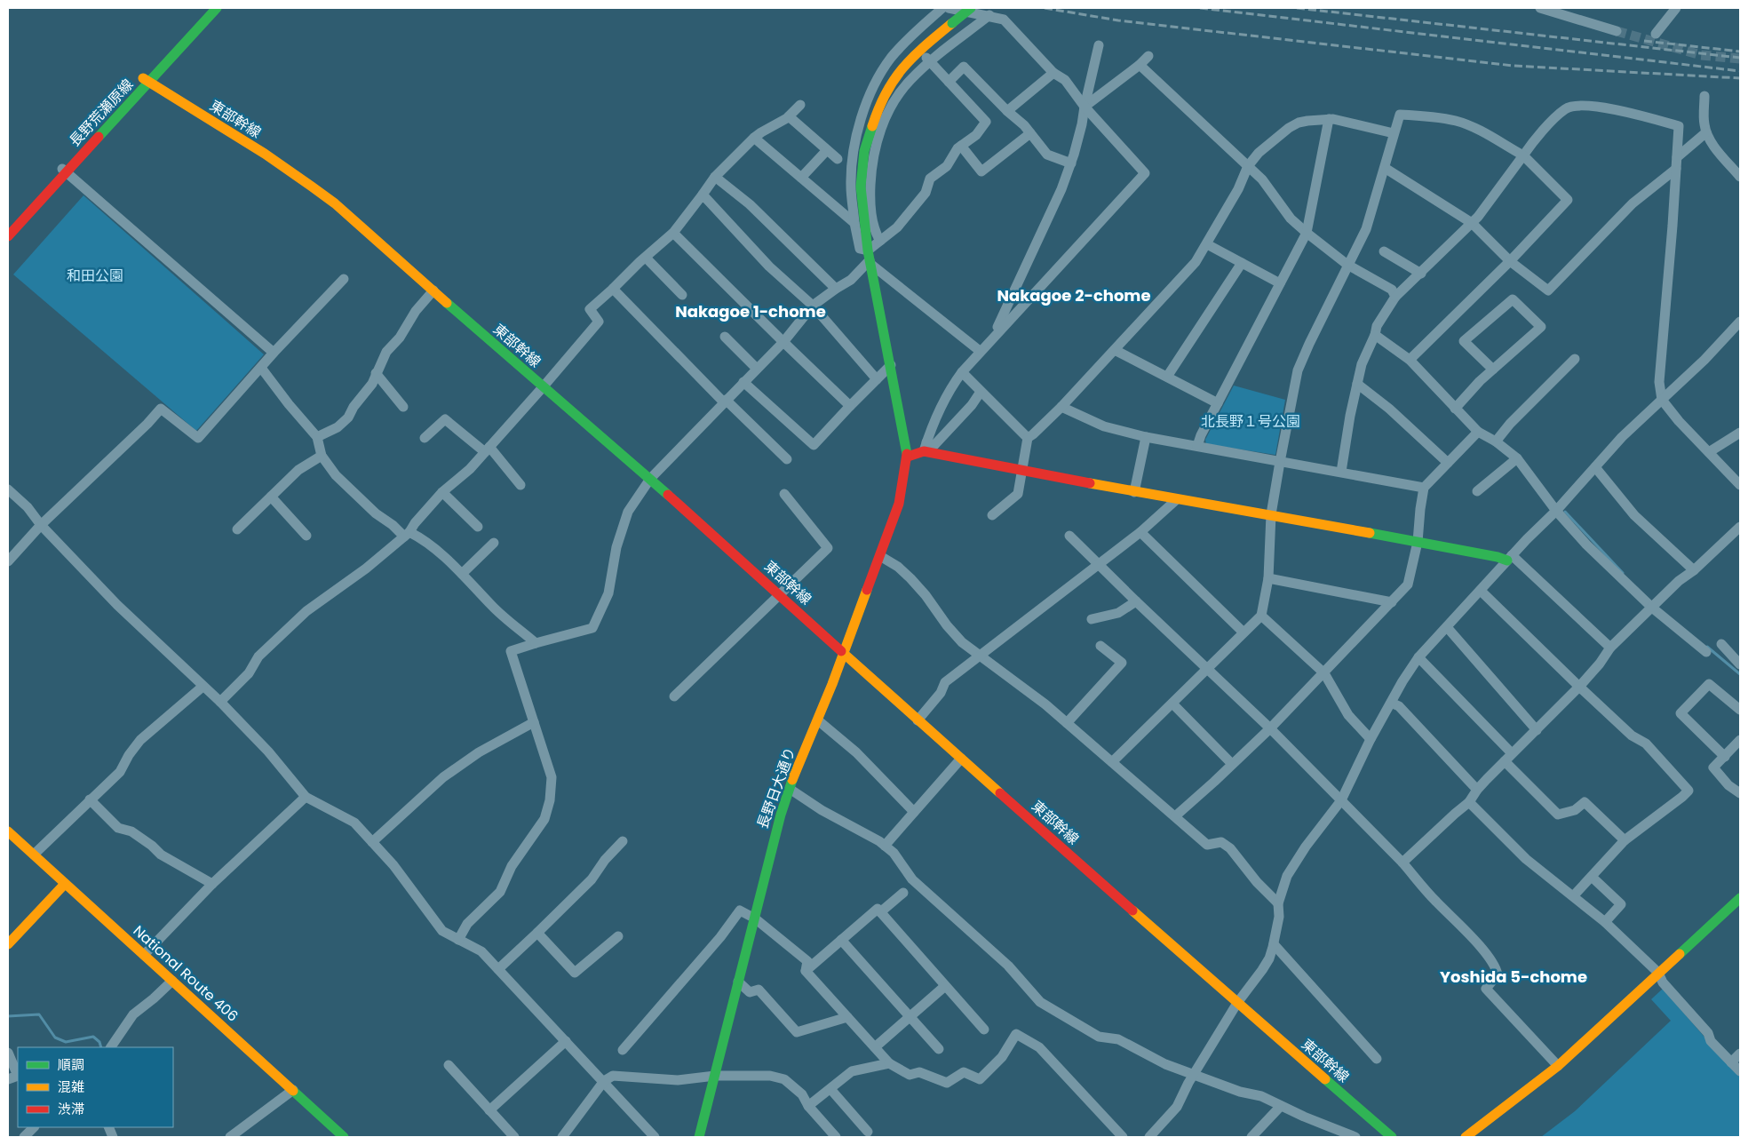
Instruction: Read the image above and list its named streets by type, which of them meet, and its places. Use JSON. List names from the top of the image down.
{
  "streets": {
    "main road": [
      "長野荒瀬原線",
      "東部幹線",
      "長野日大通り",
      "National Route 406"
    ]
  },
  "crossings": [
    ["長野荒瀬原線", "東部幹線"],
    ["東部幹線", "長野日大通り"]
  ],
  "districts": ["Nakagoe 2-chome", "Nakagoe 1-chome", "Yoshida 5-chome"],
  "parks": ["和田公園", "北長野１号公園"],
  "legend": ["順調", "混雑", "渋滞"]
}
